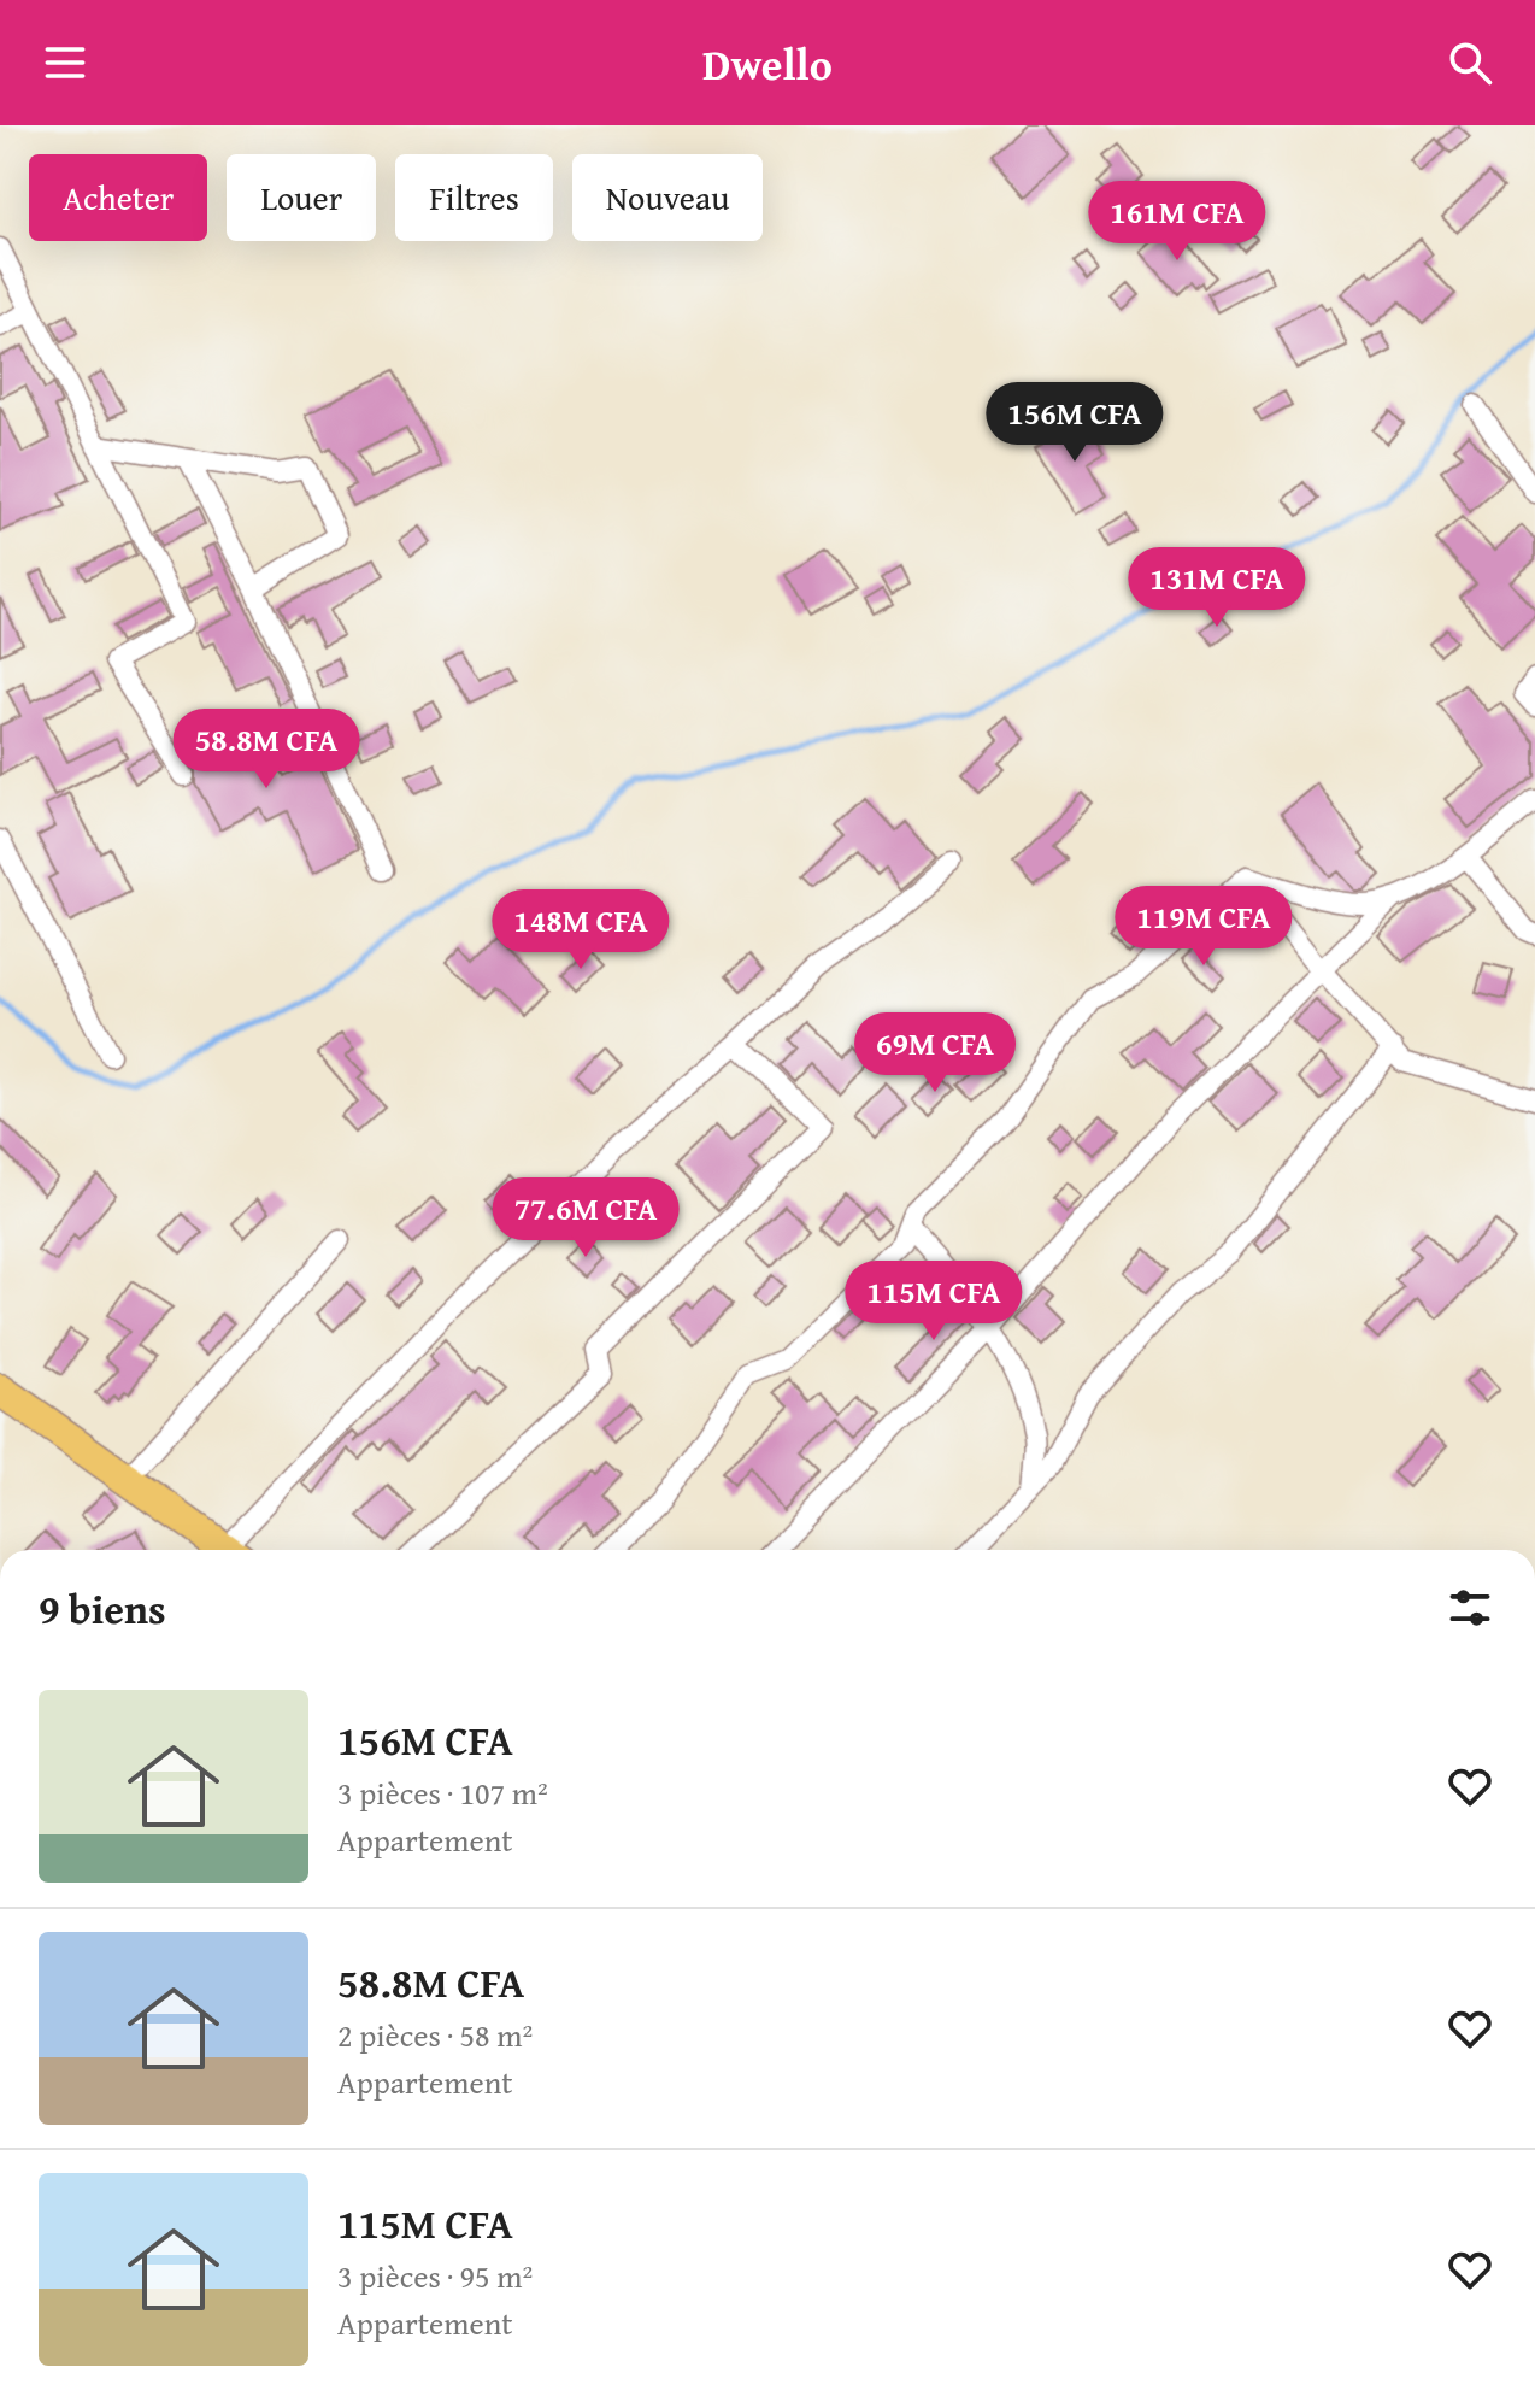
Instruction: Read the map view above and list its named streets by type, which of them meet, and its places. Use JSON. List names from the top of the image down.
{
  "page": {
    "header": "Dwello",
    "chip": [
      "Acheter",
      "Louer",
      "Filtres",
      "Nouveau"
    ],
    "price": [
      "161M CFA",
      "156M CFA",
      "131M CFA",
      "58.8M CFA",
      "119M CFA",
      "148M CFA",
      "69M CFA",
      "77.6M CFA",
      "115M CFA"
    ],
    "heading": "9 biens",
    "list": [
      {
        "name": "156M CFA",
        "note": "3 pièces · 107 m² · Appartement"
      },
      {
        "name": "58.8M CFA",
        "note": "2 pièces · 58 m² · Appartement"
      },
      {
        "name": "115M CFA",
        "note": "3 pièces · 95 m² · Appartement"
      }
    ]
  }
}
